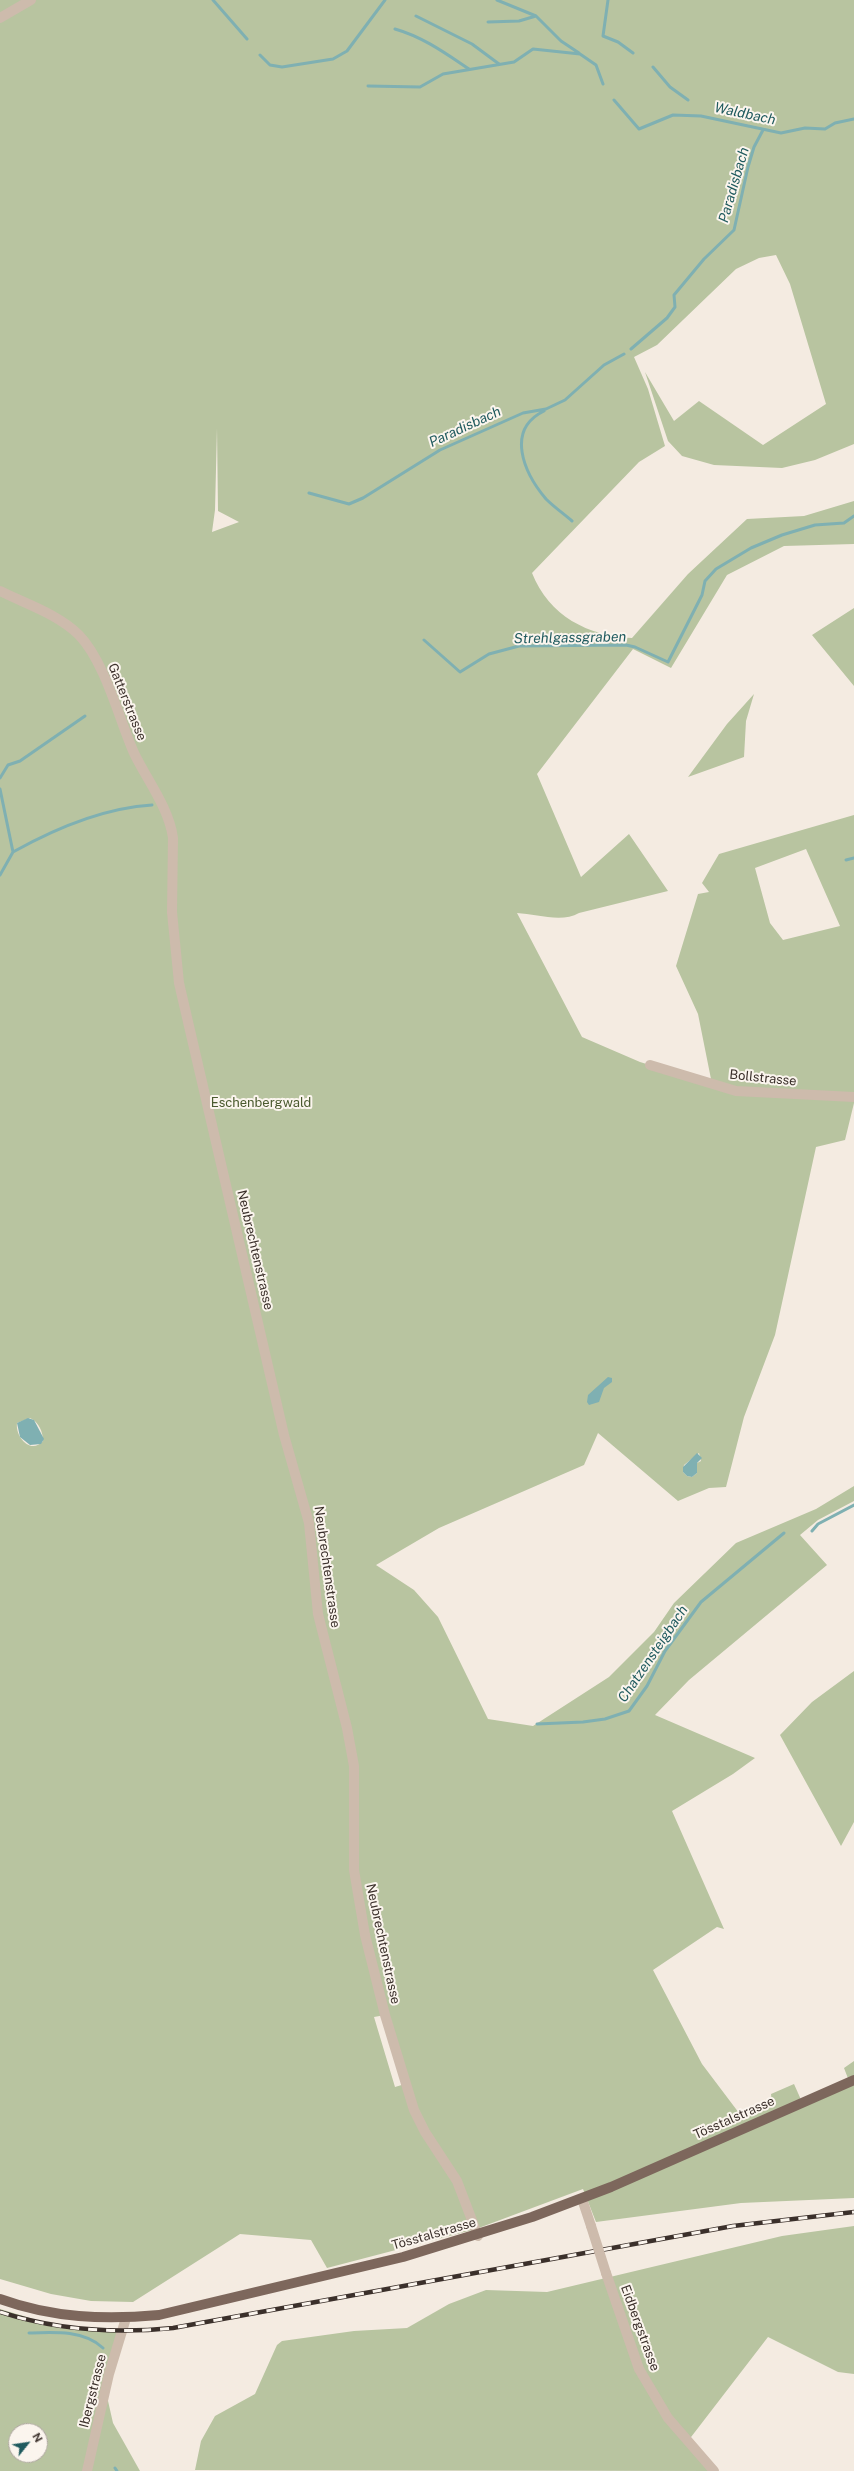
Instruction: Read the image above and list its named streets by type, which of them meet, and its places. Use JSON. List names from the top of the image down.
{
  "streets": {
    "main road": ["Tösstalstrasse"],
    "street": [
      "Gatterstrasse",
      "Bollstrasse",
      "Neubrechtenstrasse",
      "Eidbergstrasse",
      "Ibergstrasse"
    ]
  },
  "crossings": [
    ["Gatterstrasse", "Neubrechtenstrasse"],
    ["Neubrechtenstrasse", "Tösstalstrasse"],
    ["Tösstalstrasse", "Eidbergstrasse"],
    ["Tösstalstrasse", "Ibergstrasse"]
  ],
  "water": [
    "Waldbach",
    "Paradisbach",
    "Strehlgassgraben",
    "Chatzensteigbach"
  ],
  "parks": ["Eschenbergwald"],
  "north": "top right"
}
